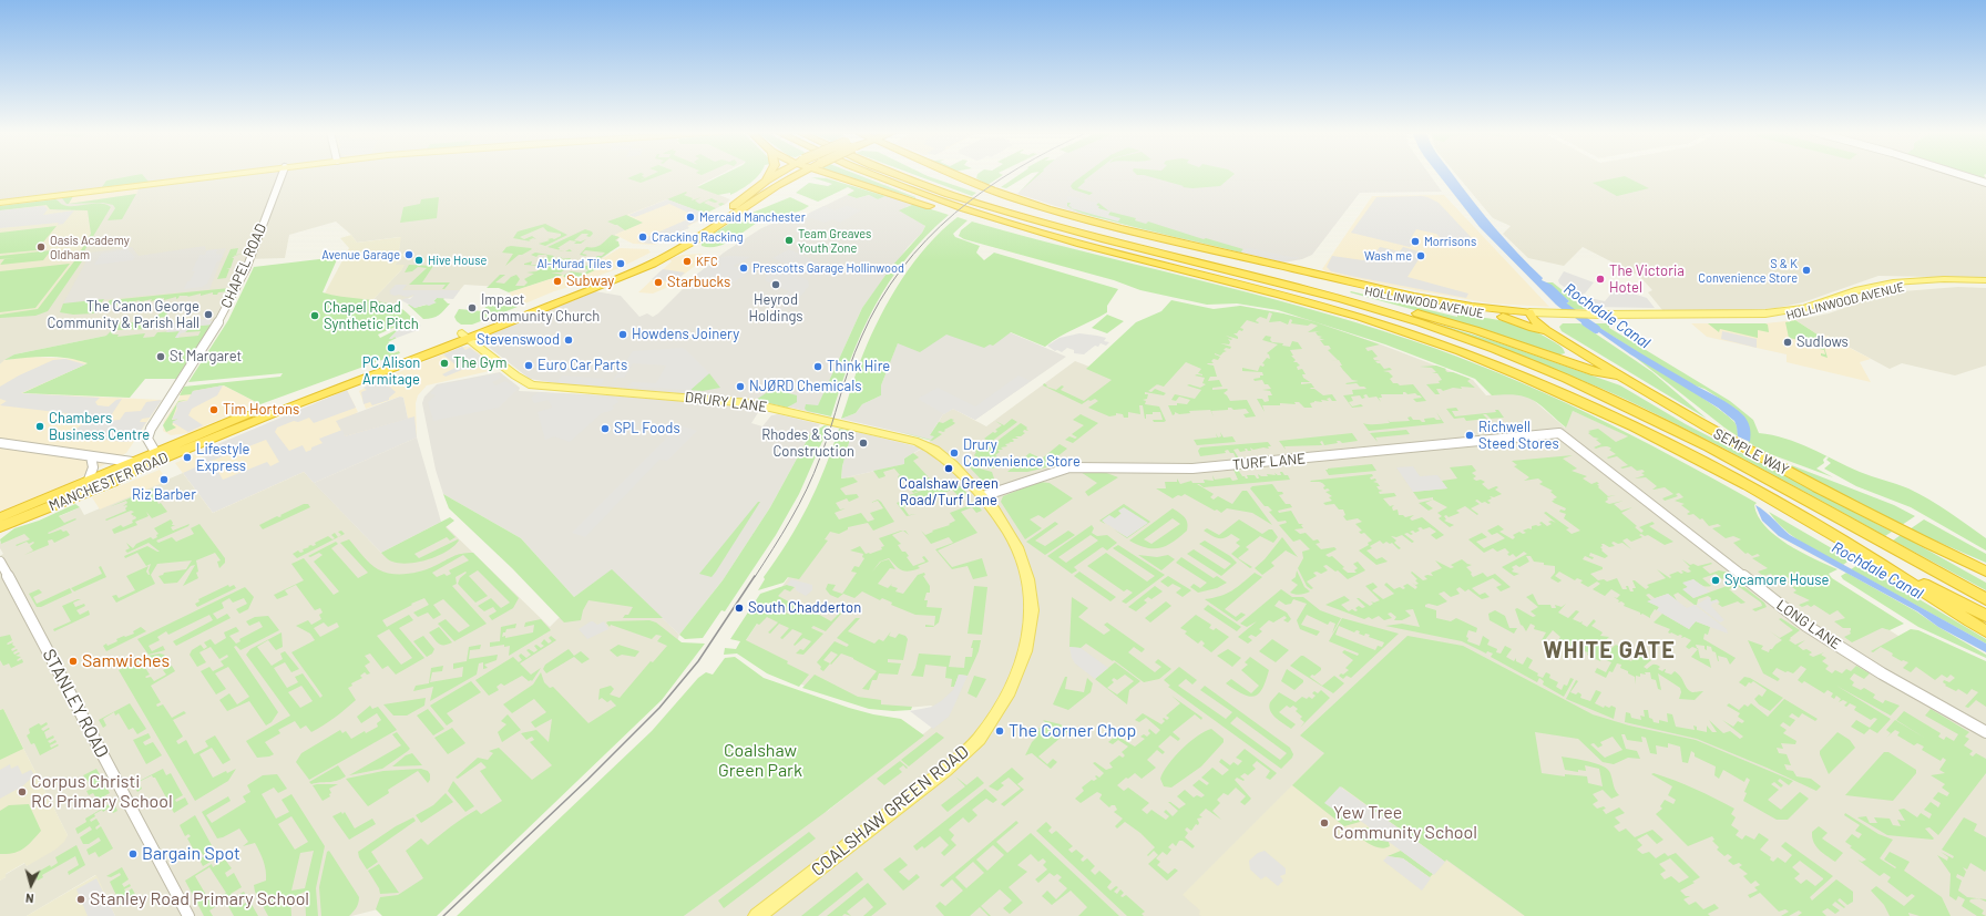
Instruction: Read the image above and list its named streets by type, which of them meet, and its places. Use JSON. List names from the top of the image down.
{
  "streets": {
    "highway": ["HOLLINWOOD AVENUE", "SEMPLE WAY", "MANCHESTER ROAD"],
    "main road": ["DRURY LANE", "COALSHAW GREEN ROAD"],
    "street": [
      "CHAPEL ROAD",
      "TURF LANE",
      "LONG LANE",
      "STANLEY ROAD"
    ]
  },
  "crossings": [
    ["CHAPEL ROAD", "MANCHESTER ROAD"],
    ["HOLLINWOOD AVENUE", "SEMPLE WAY"],
    ["DRURY LANE", "TURF LANE"],
    ["DRURY LANE", "MANCHESTER ROAD"],
    ["DRURY LANE", "COALSHAW GREEN ROAD"],
    ["TURF LANE", "LONG LANE"],
    ["TURF LANE", "COALSHAW GREEN ROAD"]
  ],
  "districts": ["WHITE GATE"],
  "water": ["Rochdale Canal"],
  "parks": ["Coalshaw Green Park"],
  "places": [
    "Mercaid Manchester",
    "Cracking Racking",
    "Team Greaves Youth Zone",
    "Morrisons",
    "Oasis Academy Oldham",
    "Avenue Garage",
    "Wash me",
    "Hive House",
    "KFC",
    "Al-Murad Tiles",
    "Prescotts Garage Hollinwood",
    "S & K Convenience Store",
    "The Victoria Hotel",
    "Subway",
    "Starbucks",
    "Heyrod Holdings",
    "Impact Community Church",
    "The Canon George Community & Parish Hall",
    "Chapel Road Synthetic Pitch",
    "Howdens Joinery",
    "Stevenswood",
    "Sudlows",
    "PC Alison Armitage",
    "St Margaret",
    "The Gym",
    "Euro Car Parts",
    "Think Hire",
    "NJØRD Chemicals",
    "Tim Hortons",
    "Chambers Business Centre",
    "SPL Foods",
    "Richwell Steed Stores",
    "Rhodes & Sons Construction",
    "Drury Convenience Store",
    "Lifestyle Express",
    "Coalshaw Green Road/Turf Lane",
    "Riz Barber",
    "Sycamore House",
    "South Chadderton",
    "Samwiches",
    "The Corner Chop",
    "Corpus Christi RC Primary School",
    "Yew Tree Community School",
    "Bargain Spot",
    "Stanley Road Primary School"
  ],
  "north": "bottom"
}
